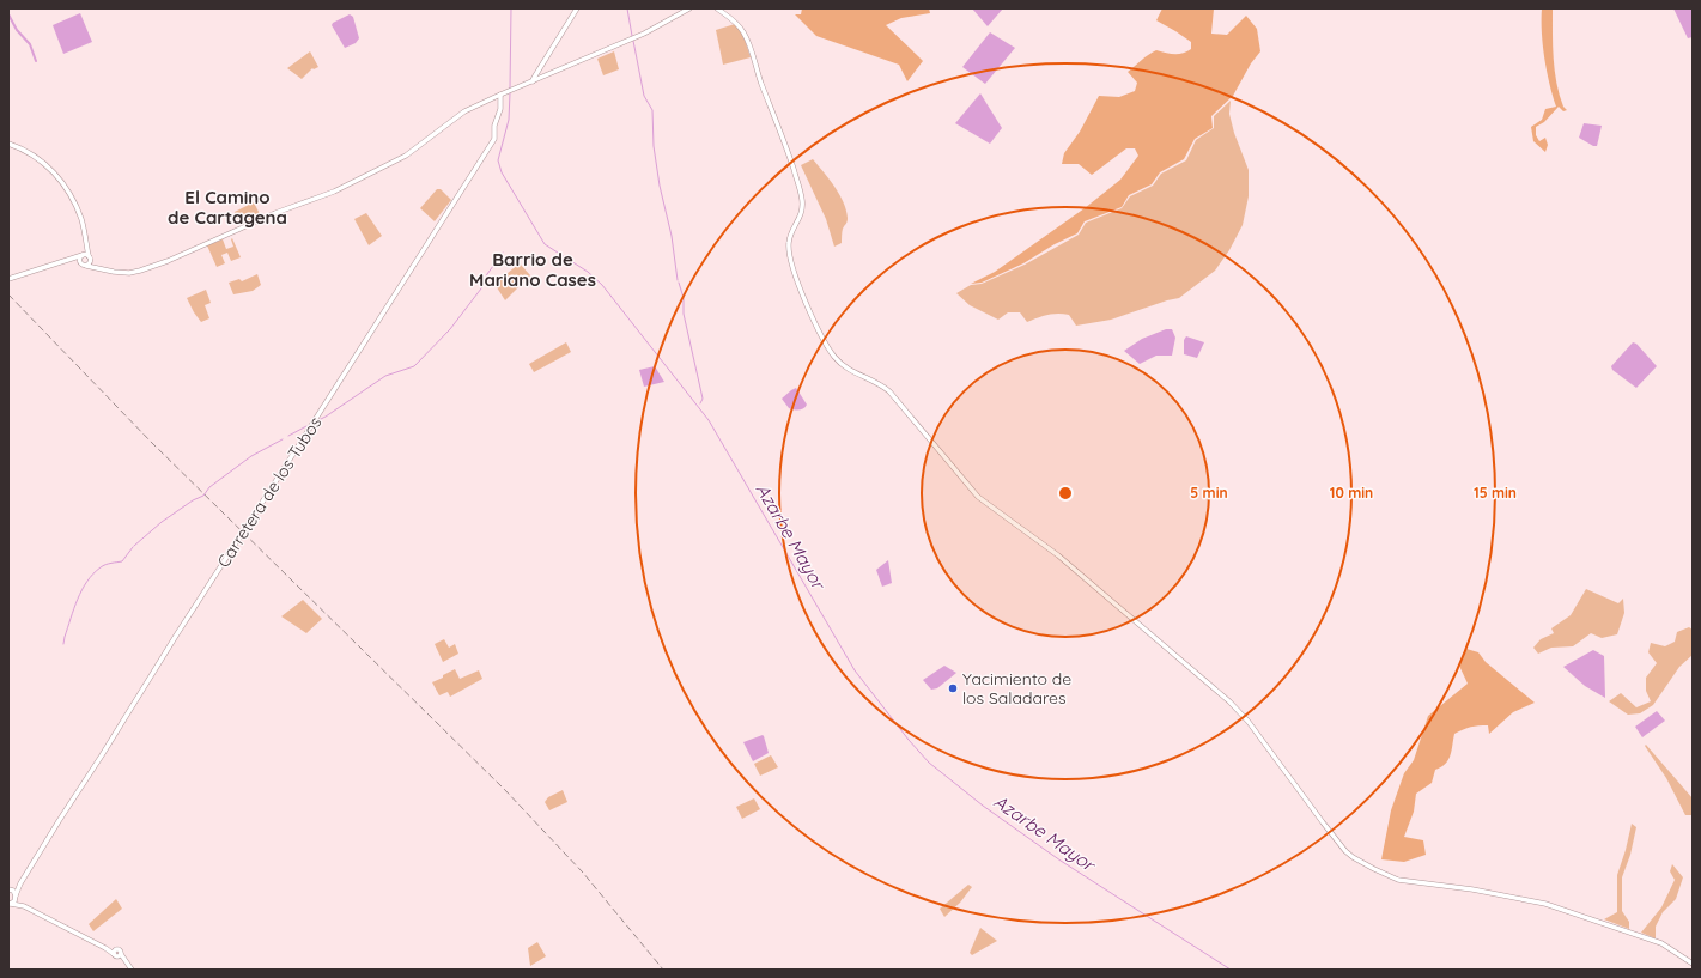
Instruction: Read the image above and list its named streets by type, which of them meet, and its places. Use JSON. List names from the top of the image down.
{
  "streets": {
    "main road": ["Carretera de los Tubos"]
  },
  "districts": ["El Camino de Cartagena", "Barrio de Mariano Cases"],
  "water": ["Azarbe Mayor"],
  "places": ["Yacimiento de los Saladares"],
  "rings": ["5 min", "10 min", "15 min"]
}
